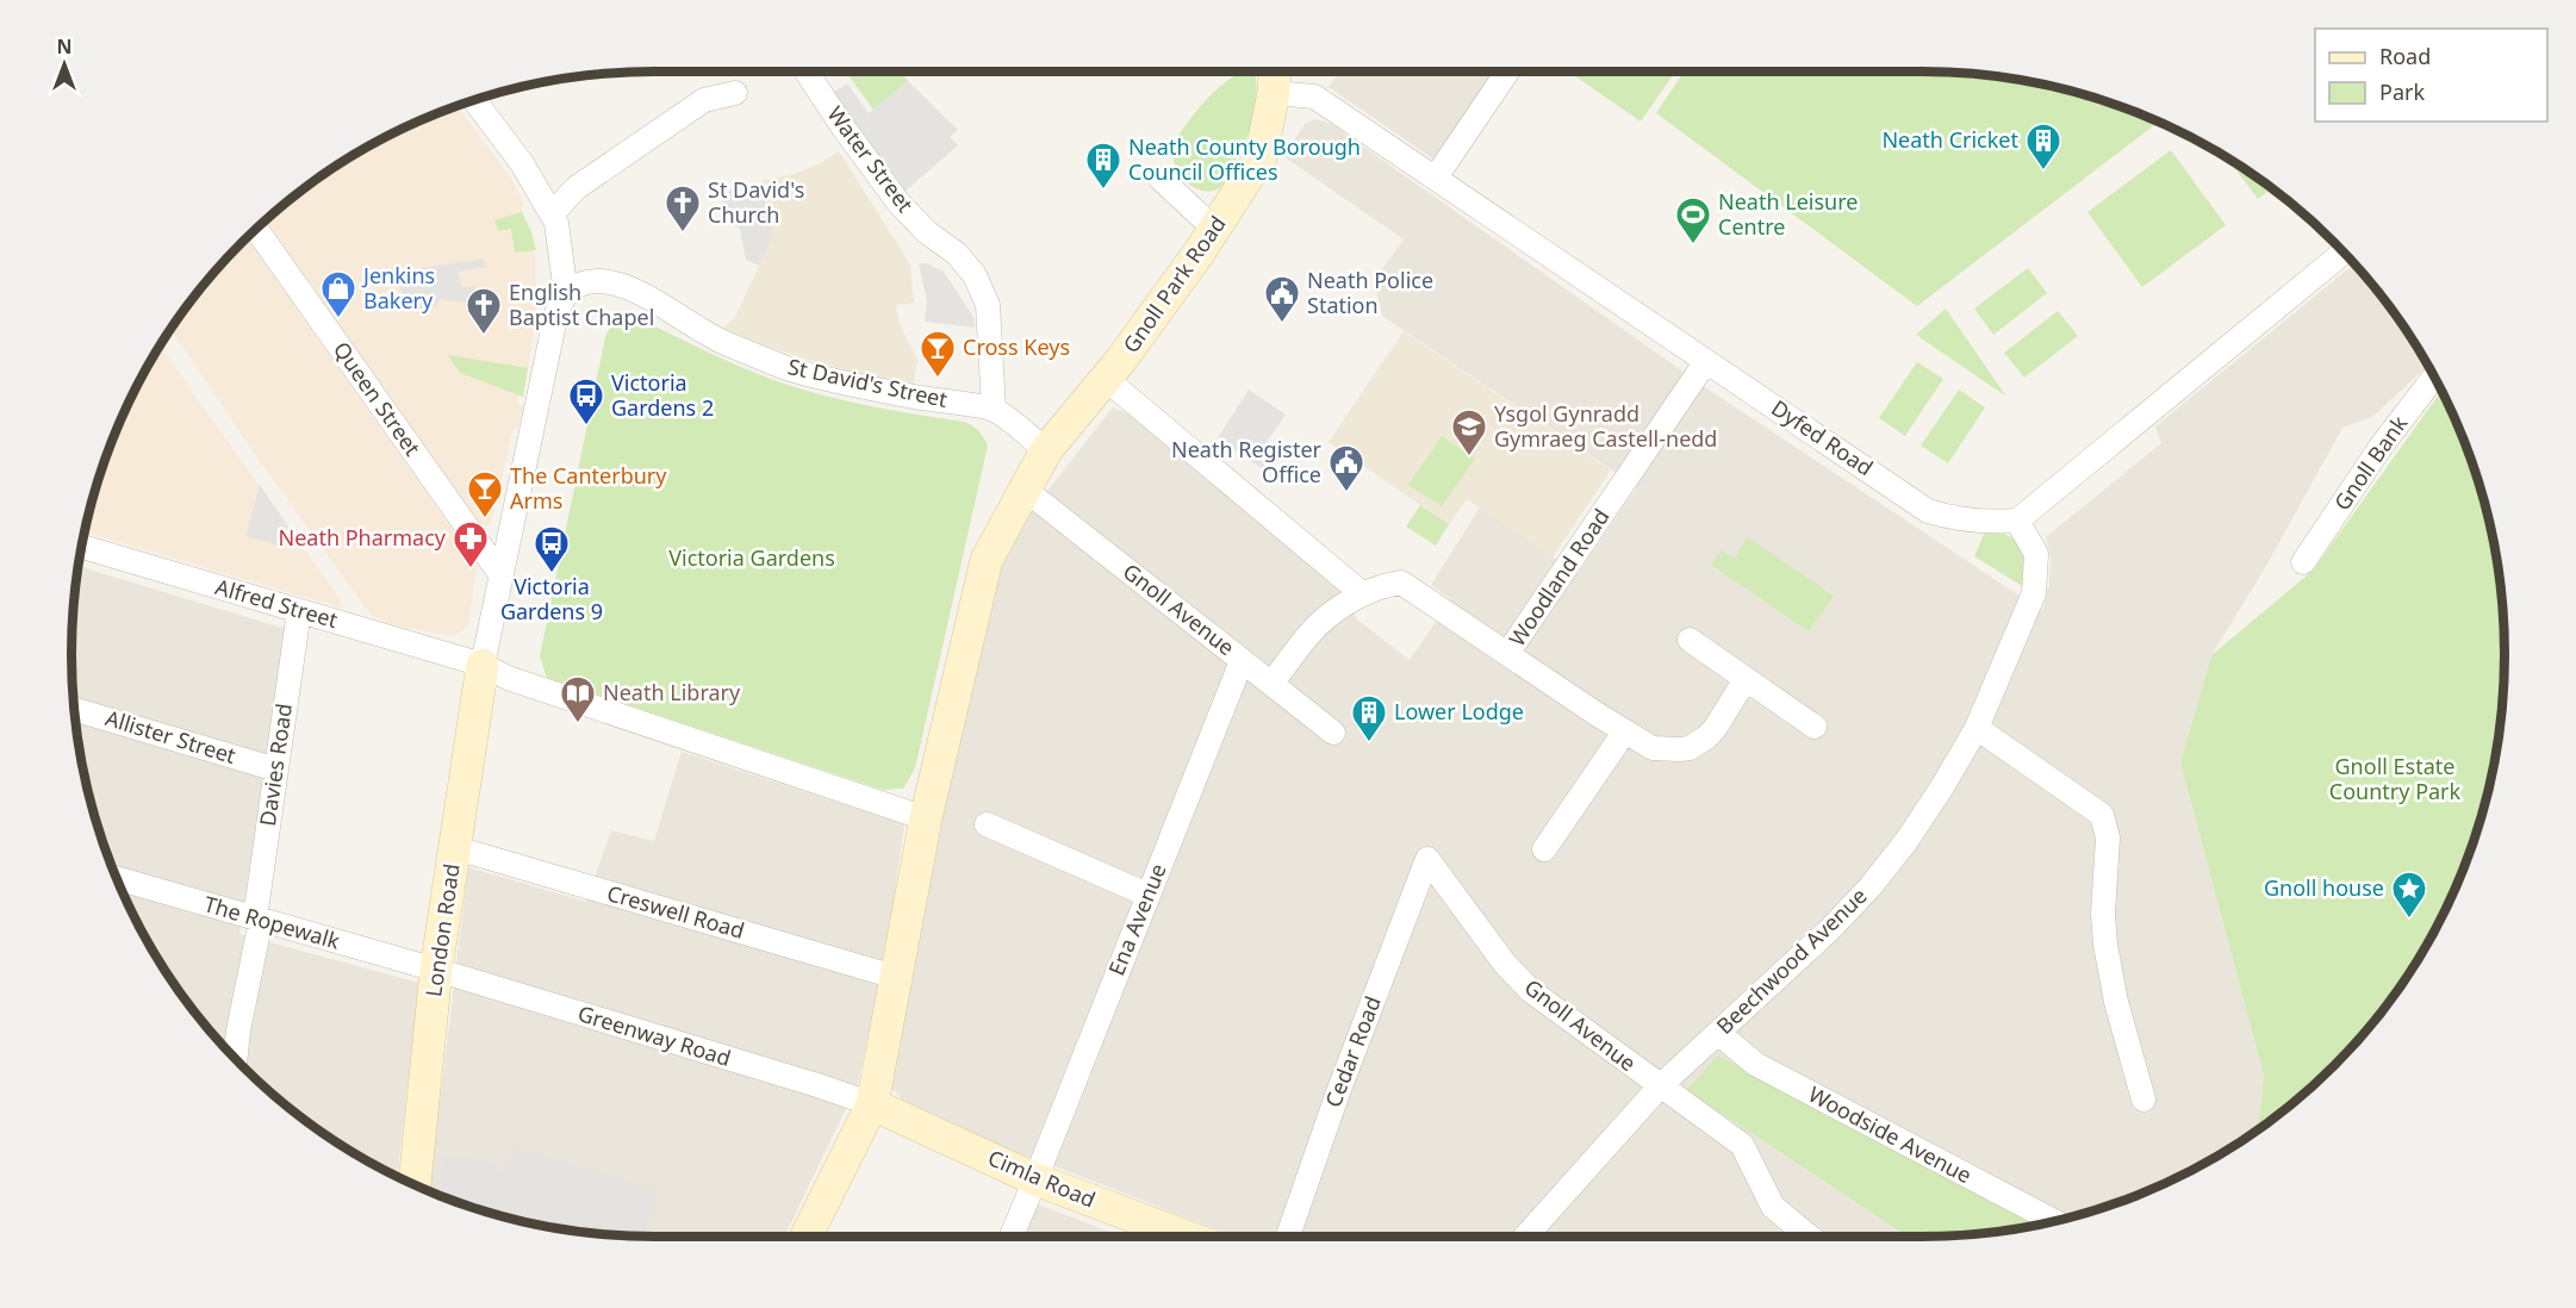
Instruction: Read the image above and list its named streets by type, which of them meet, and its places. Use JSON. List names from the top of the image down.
{
  "streets": {
    "main road": ["Gnoll Park Road", "London Road", "Cimla Road"],
    "street": [
      "Water Street",
      "St David's Street",
      "Queen Street",
      "Dyfed Road",
      "Gnoll Bank",
      "Woodland Road",
      "Alfred Street",
      "Gnoll Avenue",
      "Allister Street",
      "Davies Road",
      "Creswell Road",
      "Ena Avenue",
      "The Ropewalk",
      "Beechwood Avenue",
      "Greenway Road",
      "Cedar Road",
      "Woodside Avenue"
    ]
  },
  "crossings": [
    ["Water Street", "St David's Street"],
    ["Gnoll Park Road", "Dyfed Road"],
    ["Dyfed Road", "Woodland Road"],
    ["Dyfed Road", "Beechwood Avenue"],
    ["Woodland Road", "Gnoll Avenue"],
    ["Alfred Street", "Davies Road"],
    ["Alfred Street", "London Road"],
    ["Gnoll Avenue", "Ena Avenue"],
    ["Gnoll Avenue", "Beechwood Avenue"],
    ["Gnoll Avenue", "Cedar Road"],
    ["Allister Street", "Davies Road"],
    ["Davies Road", "The Ropewalk"],
    ["Creswell Road", "London Road"],
    ["Ena Avenue", "Cimla Road"],
    ["The Ropewalk", "London Road"],
    ["The Ropewalk", "Greenway Road"],
    ["London Road", "Greenway Road"],
    ["Beechwood Avenue", "Woodside Avenue"],
    ["Greenway Road", "Cimla Road"]
  ],
  "parks": ["Victoria Gardens", "Gnoll Estate Country Park"],
  "places": {
    "building": ["Neath Cricket", "Neath County Borough Council Offices", "Lower Lodge"],
    "church": ["St David's Church", "English Baptist Chapel"],
    "sports": ["Neath Leisure Centre"],
    "shop": ["Jenkins Bakery"],
    "public building": ["Neath Police Station", "Neath Register Office"],
    "bar": ["Cross Keys", "The Canterbury Arms"],
    "bus stop": ["Victoria Gardens 2", "Victoria Gardens 9"],
    "school or university": ["Ysgol Gynradd Gymraeg Castell-nedd"],
    "pharmacy": ["Neath Pharmacy"],
    "library": ["Neath Library"],
    "place": ["Gnoll house"]
  },
  "legend": ["Road", "Park"],
  "north": "top"
}
